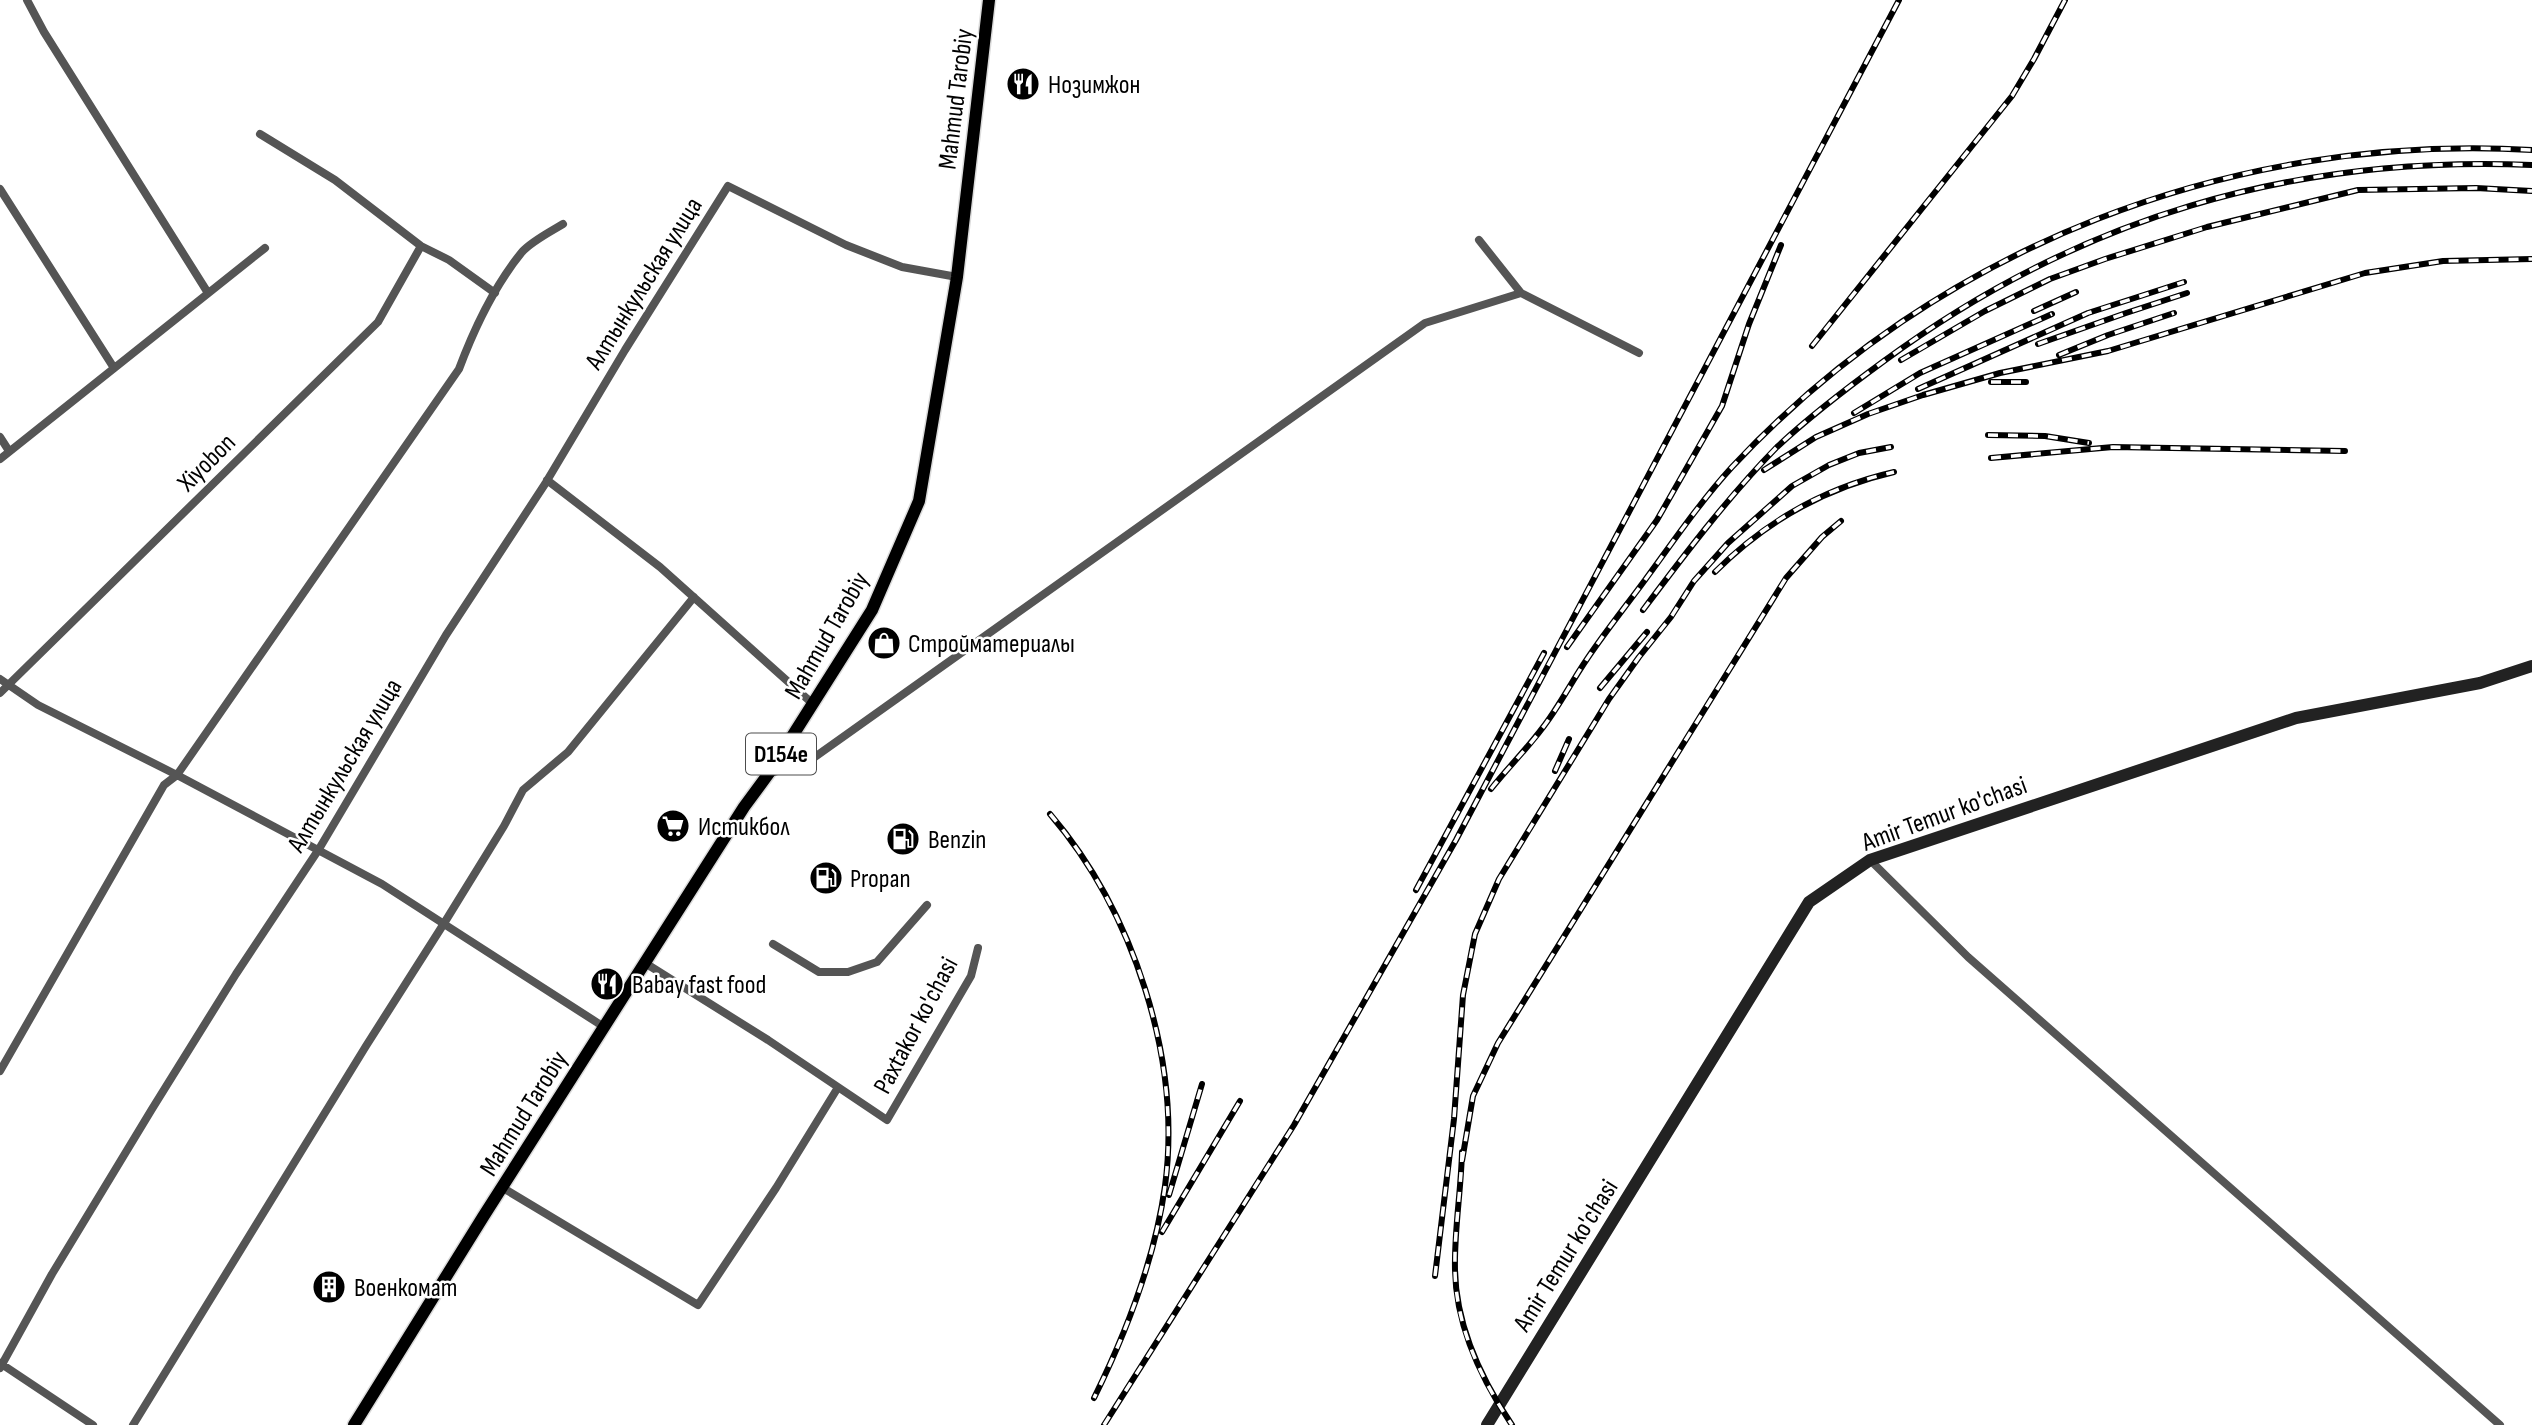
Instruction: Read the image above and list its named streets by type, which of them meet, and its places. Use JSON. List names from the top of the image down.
{
  "streets": {
    "main road": ["Mahmud Tarobiy", "D154e"],
    "street": [
      "Алтынкульская улица",
      "Xiyobon",
      "Amir Temur ko'chasi",
      "Paxtakor ko'chasi"
    ]
  },
  "crossings": [
    ["Mahmud Tarobiy", "Алтынкульская улица"]
  ],
  "places": {
    "restaurant": ["Нозимжон", "Babay fast food"],
    "shop": ["Стройматериалы"],
    "supermarket": ["Истикбол"],
    "fuel station": ["Benzin", "Propan"],
    "building": ["Военкомат"]
  }
}
